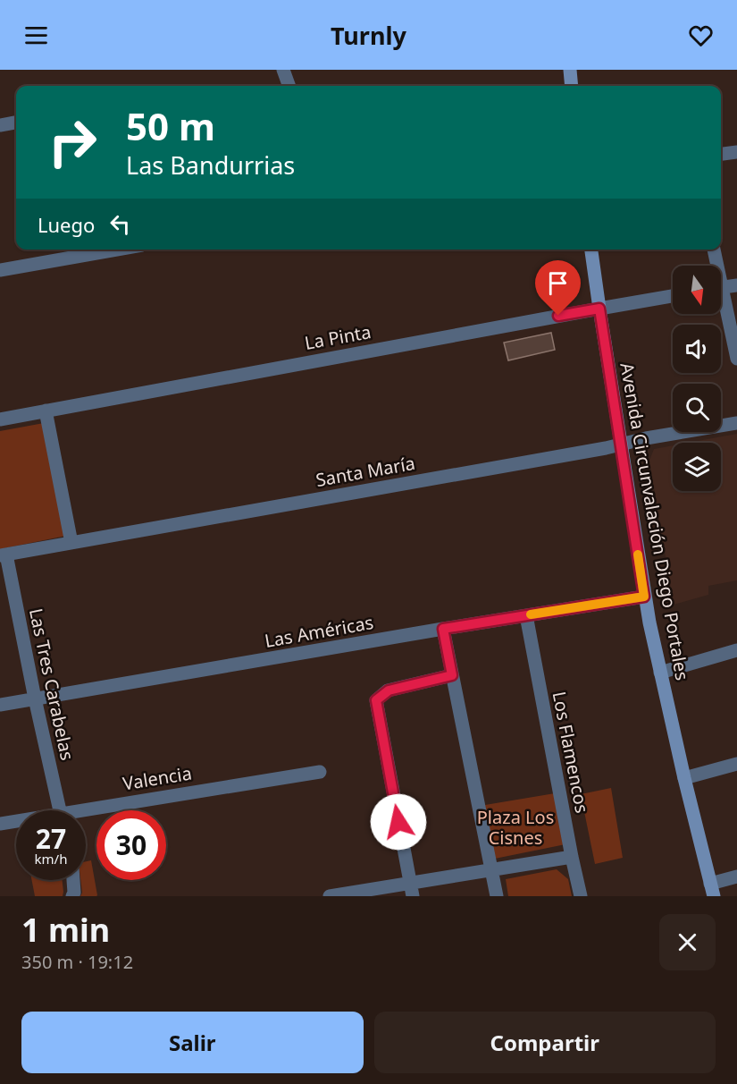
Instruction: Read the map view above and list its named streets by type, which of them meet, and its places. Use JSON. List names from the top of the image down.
{
  "streets": {
    "street": [
      "La Pinta",
      "Santa María",
      "Avenida Circunvalación Diego Portales",
      "Las Américas",
      "Las Tres Carabelas",
      "Los Flamencos",
      "Valencia"
    ]
  },
  "crossings": [
    ["La Pinta", "Avenida Circunvalación Diego Portales"],
    ["Santa María", "Avenida Circunvalación Diego Portales"],
    ["Santa María", "Las Tres Carabelas"],
    ["Avenida Circunvalación Diego Portales", "Las Américas"],
    ["Las Américas", "Las Tres Carabelas"],
    ["Las Américas", "Los Flamencos"]
  ],
  "parks": ["Plaza Los Cisnes"],
  "north": "bottom",
  "page": {
    "header": "Turnly",
    "turn": ["50 m", "Las Bandurrias"],
    "then": "Luego",
    "speed": "27 km/h",
    "limit": "30",
    "heading": ["1 min", "350 m · 19:12"],
    "buttons": ["Salir", "Compartir"]
  }
}
